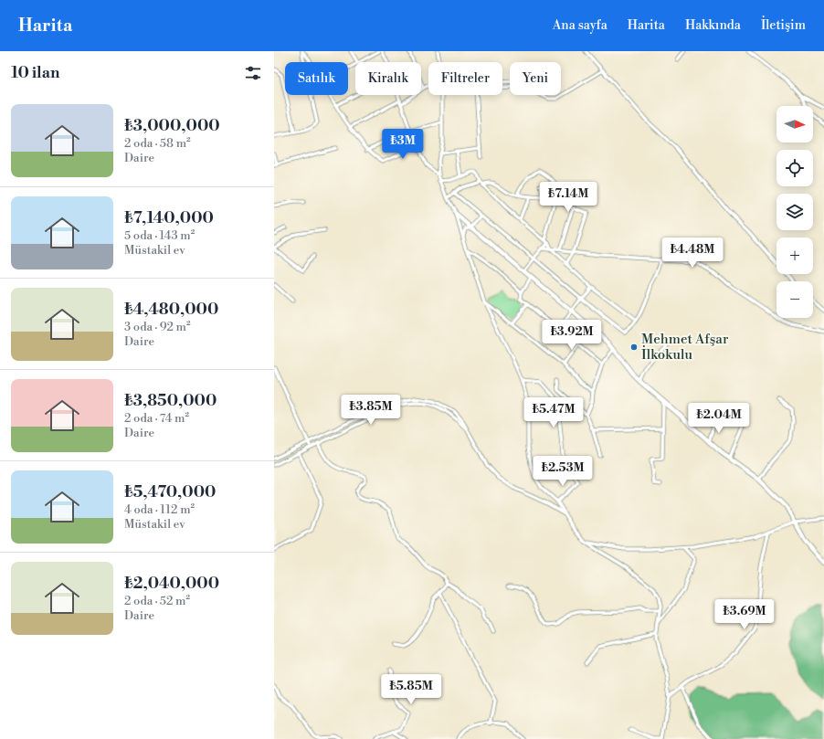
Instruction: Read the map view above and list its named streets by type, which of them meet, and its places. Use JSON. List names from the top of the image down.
{
  "places": ["Mehmet Afşar İlkokulu"],
  "north": "right",
  "page": {
    "header": "Harita",
    "nav": [
      "Ana sayfa",
      "Harita",
      "Hakkında",
      "İletişim"
    ],
    "heading": "10 ilan",
    "chip": [
      "Satılık",
      "Kiralık",
      "Filtreler",
      "Yeni"
    ],
    "list": [
      {
        "name": "₺3,000,000",
        "note": "2 oda · 58 m² · Daire"
      },
      {
        "name": "₺7,140,000",
        "note": "5 oda · 143 m² · Müstakil ev"
      },
      {
        "name": "₺4,480,000",
        "note": "3 oda · 92 m² · Daire"
      },
      {
        "name": "₺3,850,000",
        "note": "2 oda · 74 m² · Daire"
      },
      {
        "name": "₺5,470,000",
        "note": "4 oda · 112 m² · Müstakil ev"
      },
      {
        "name": "₺2,040,000",
        "note": "2 oda · 52 m² · Daire"
      }
    ],
    "map_buttons": ["+", "−"],
    "price": [
      "₺3M",
      "₺7.14M",
      "₺4.48M",
      "₺3.92M",
      "₺3.85M",
      "₺5.47M",
      "₺2.04M",
      "₺2.53M",
      "₺3.69M",
      "₺5.85M"
    ]
  }
}
